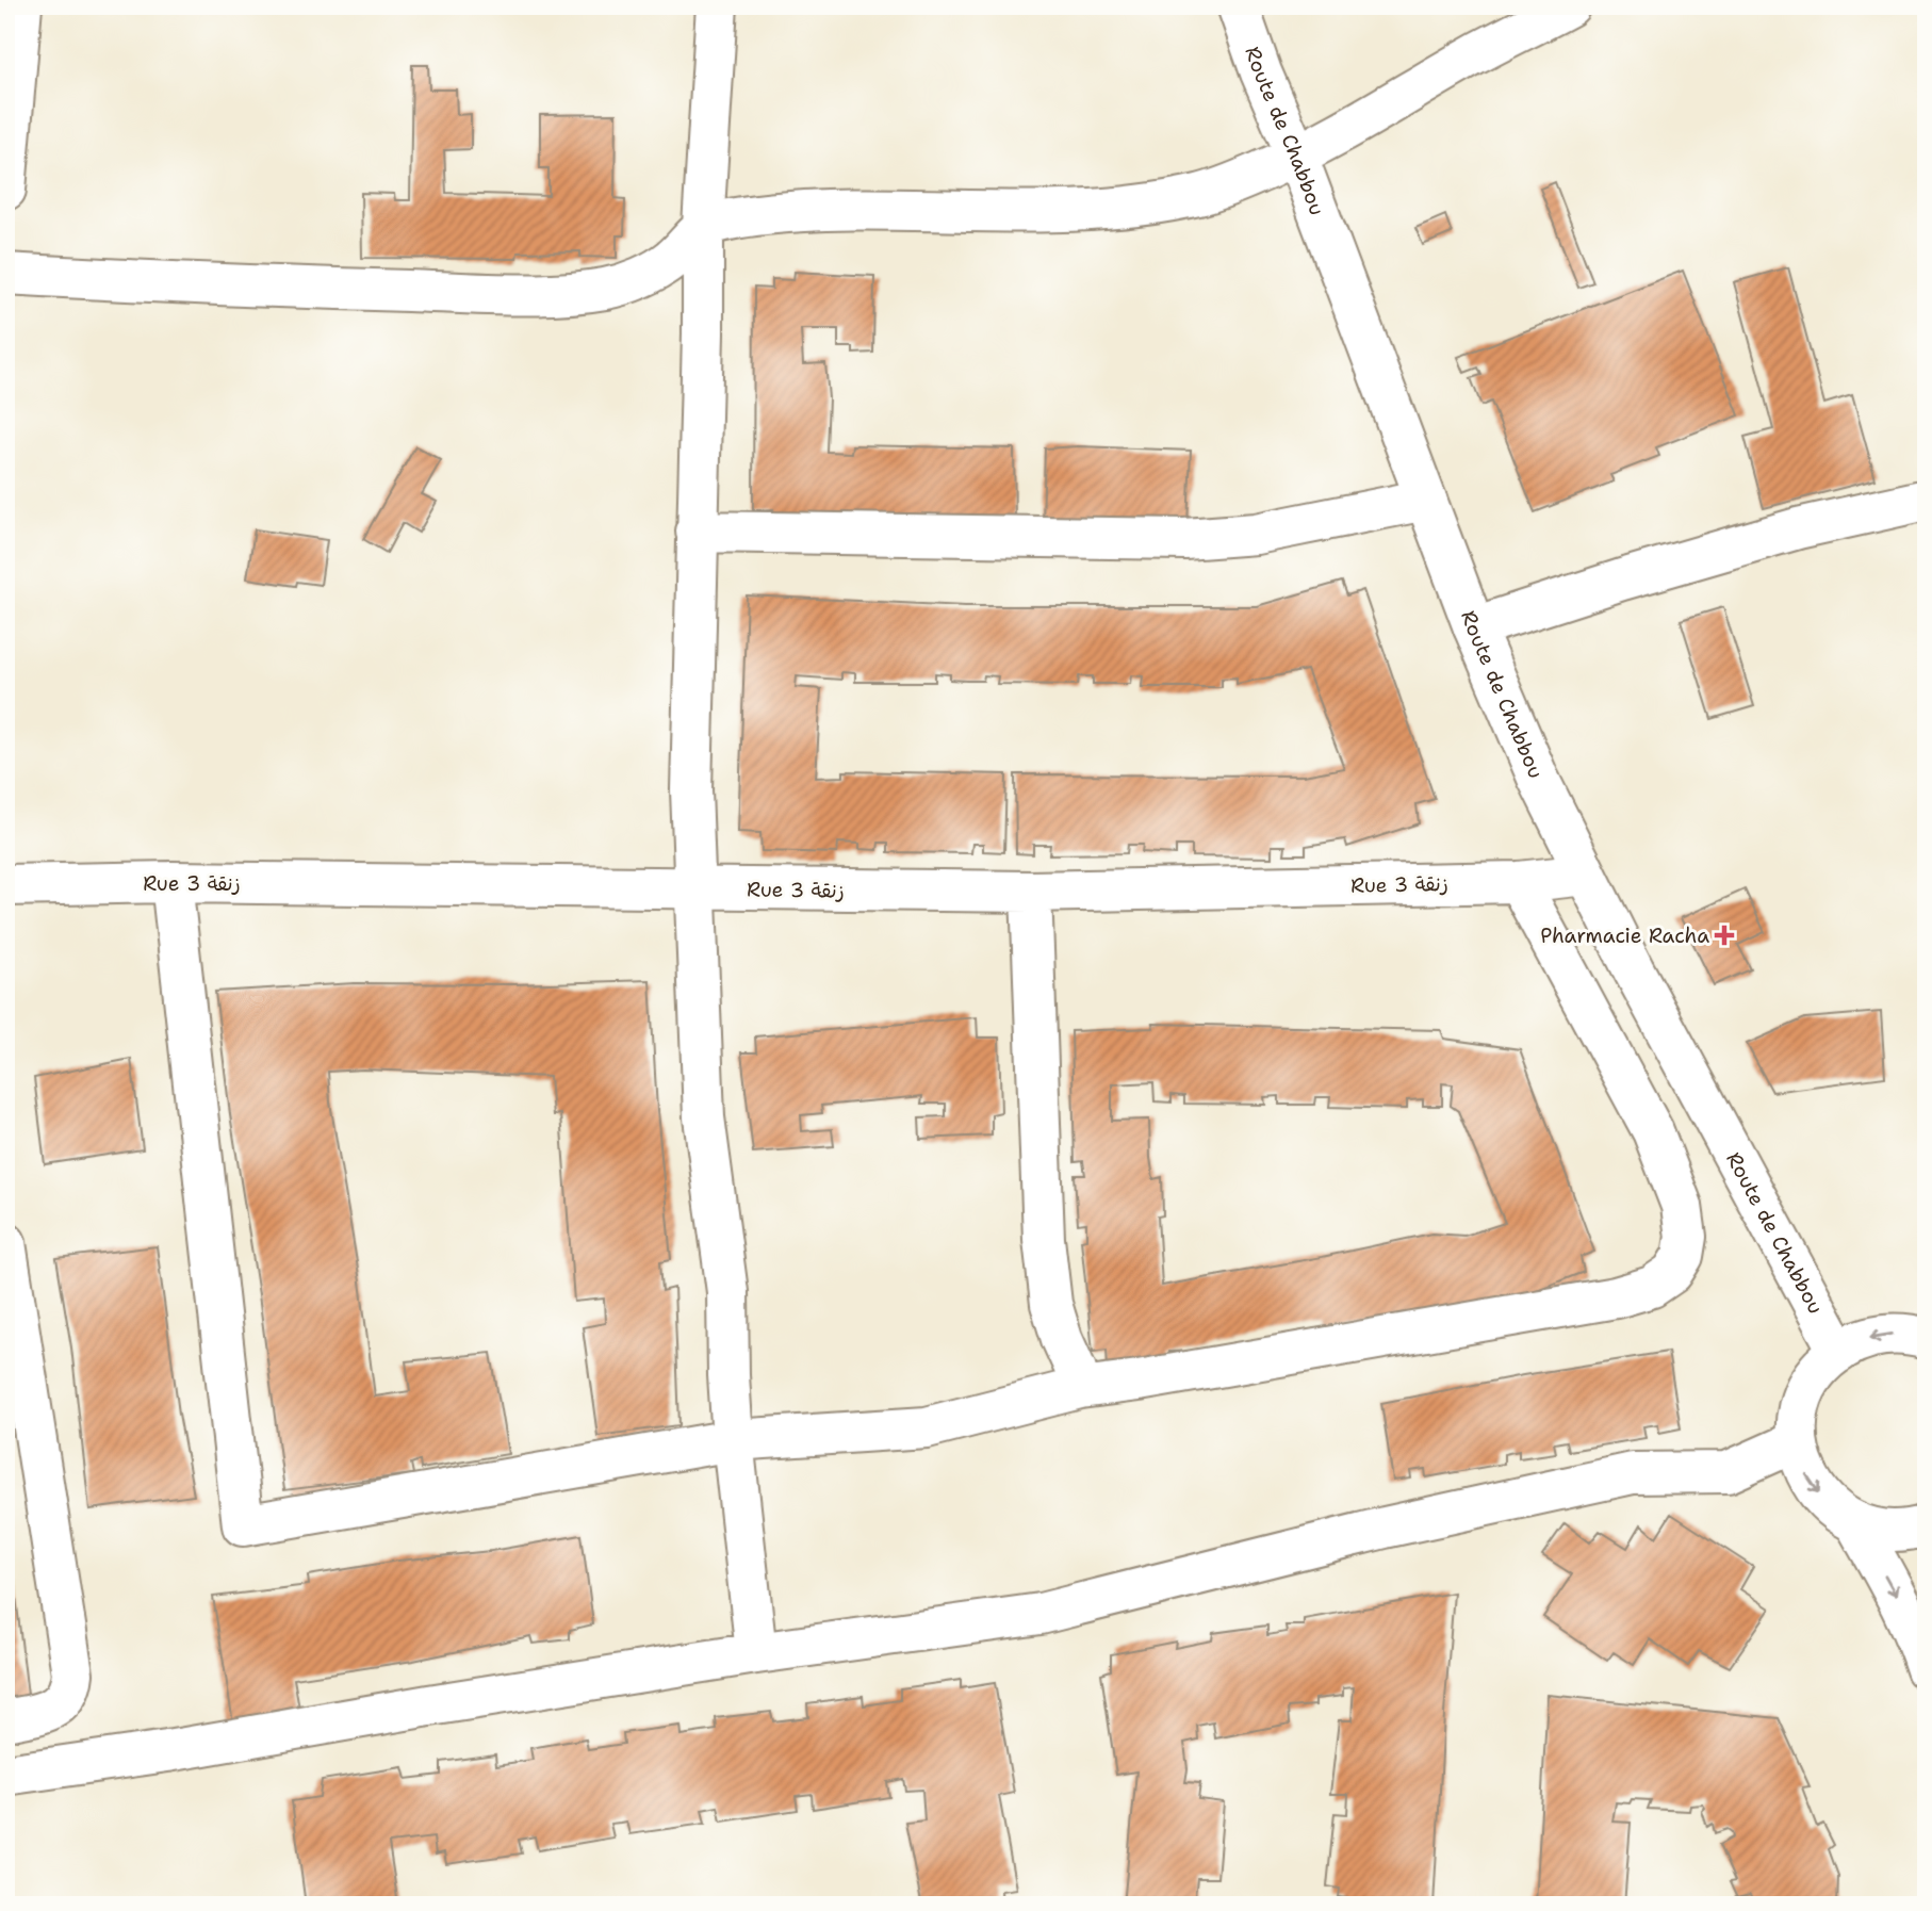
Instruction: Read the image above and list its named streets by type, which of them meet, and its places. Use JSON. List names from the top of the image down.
{
  "streets": {
    "street": ["Route de Chabbou", "Rue 3 زنقة"]
  },
  "crossings": [
    ["Route de Chabbou", "Rue 3 زنقة"]
  ],
  "places": {
    "health": ["Pharmacie Racha"]
  }
}
